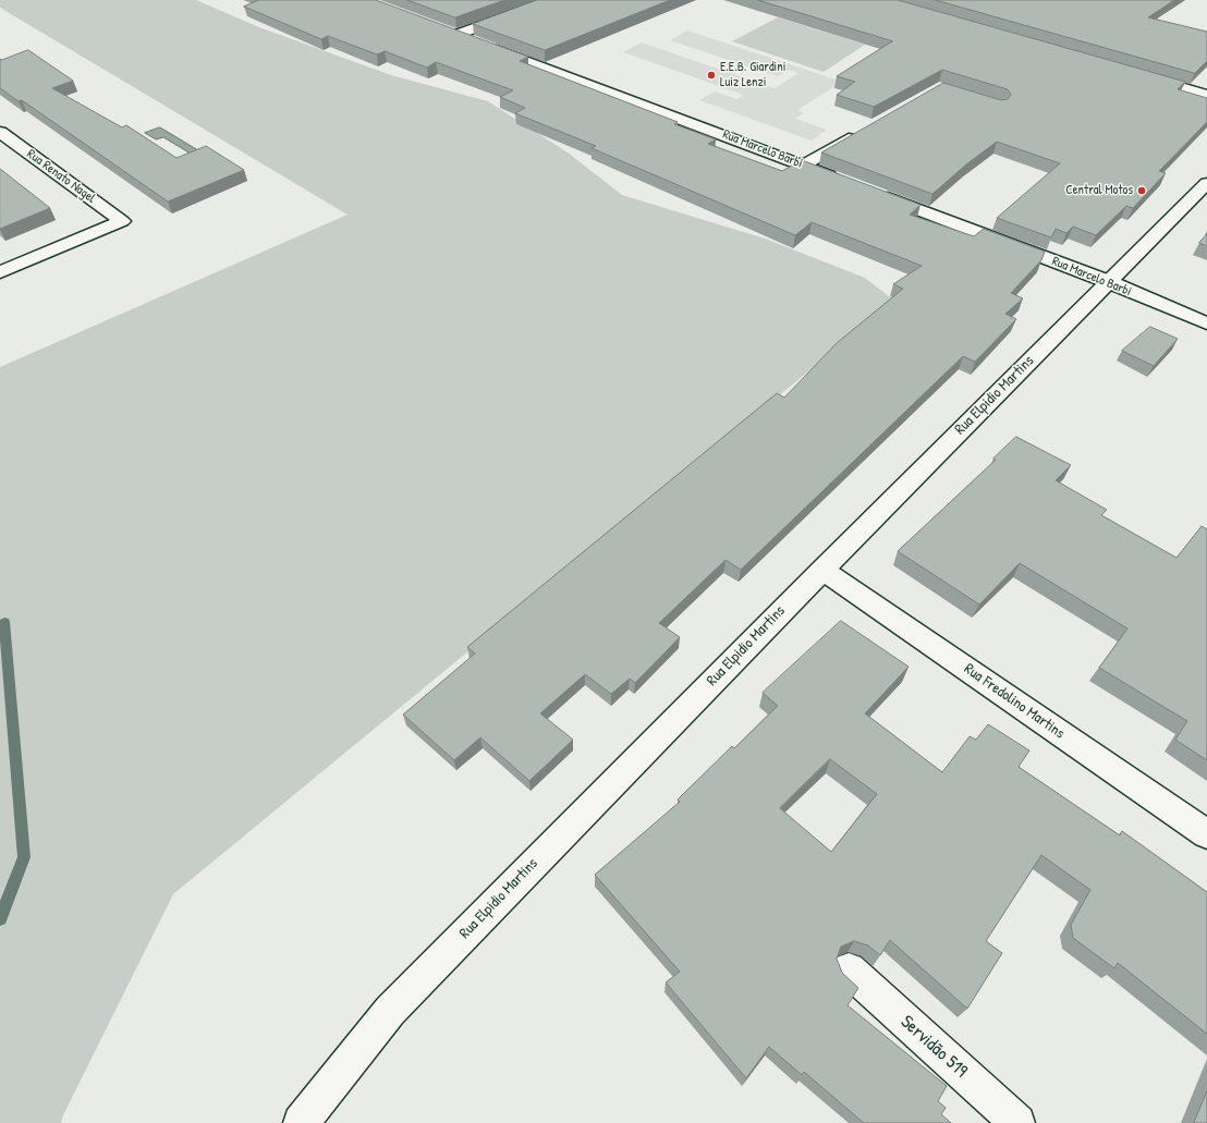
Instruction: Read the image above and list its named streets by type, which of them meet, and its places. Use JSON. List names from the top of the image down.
{
  "streets": {
    "street": [
      "Rua Marcelo Barbi",
      "Rua Renato Nagel",
      "Rua Elpidio Martins",
      "Rua Fredolino Martins",
      "Servidão 519"
    ]
  },
  "crossings": [
    ["Rua Marcelo Barbi", "Rua Elpidio Martins"],
    ["Rua Elpidio Martins", "Rua Fredolino Martins"]
  ],
  "places": ["E.E.B. Giardini Luiz Lenzi", "Central Motos"]
}
